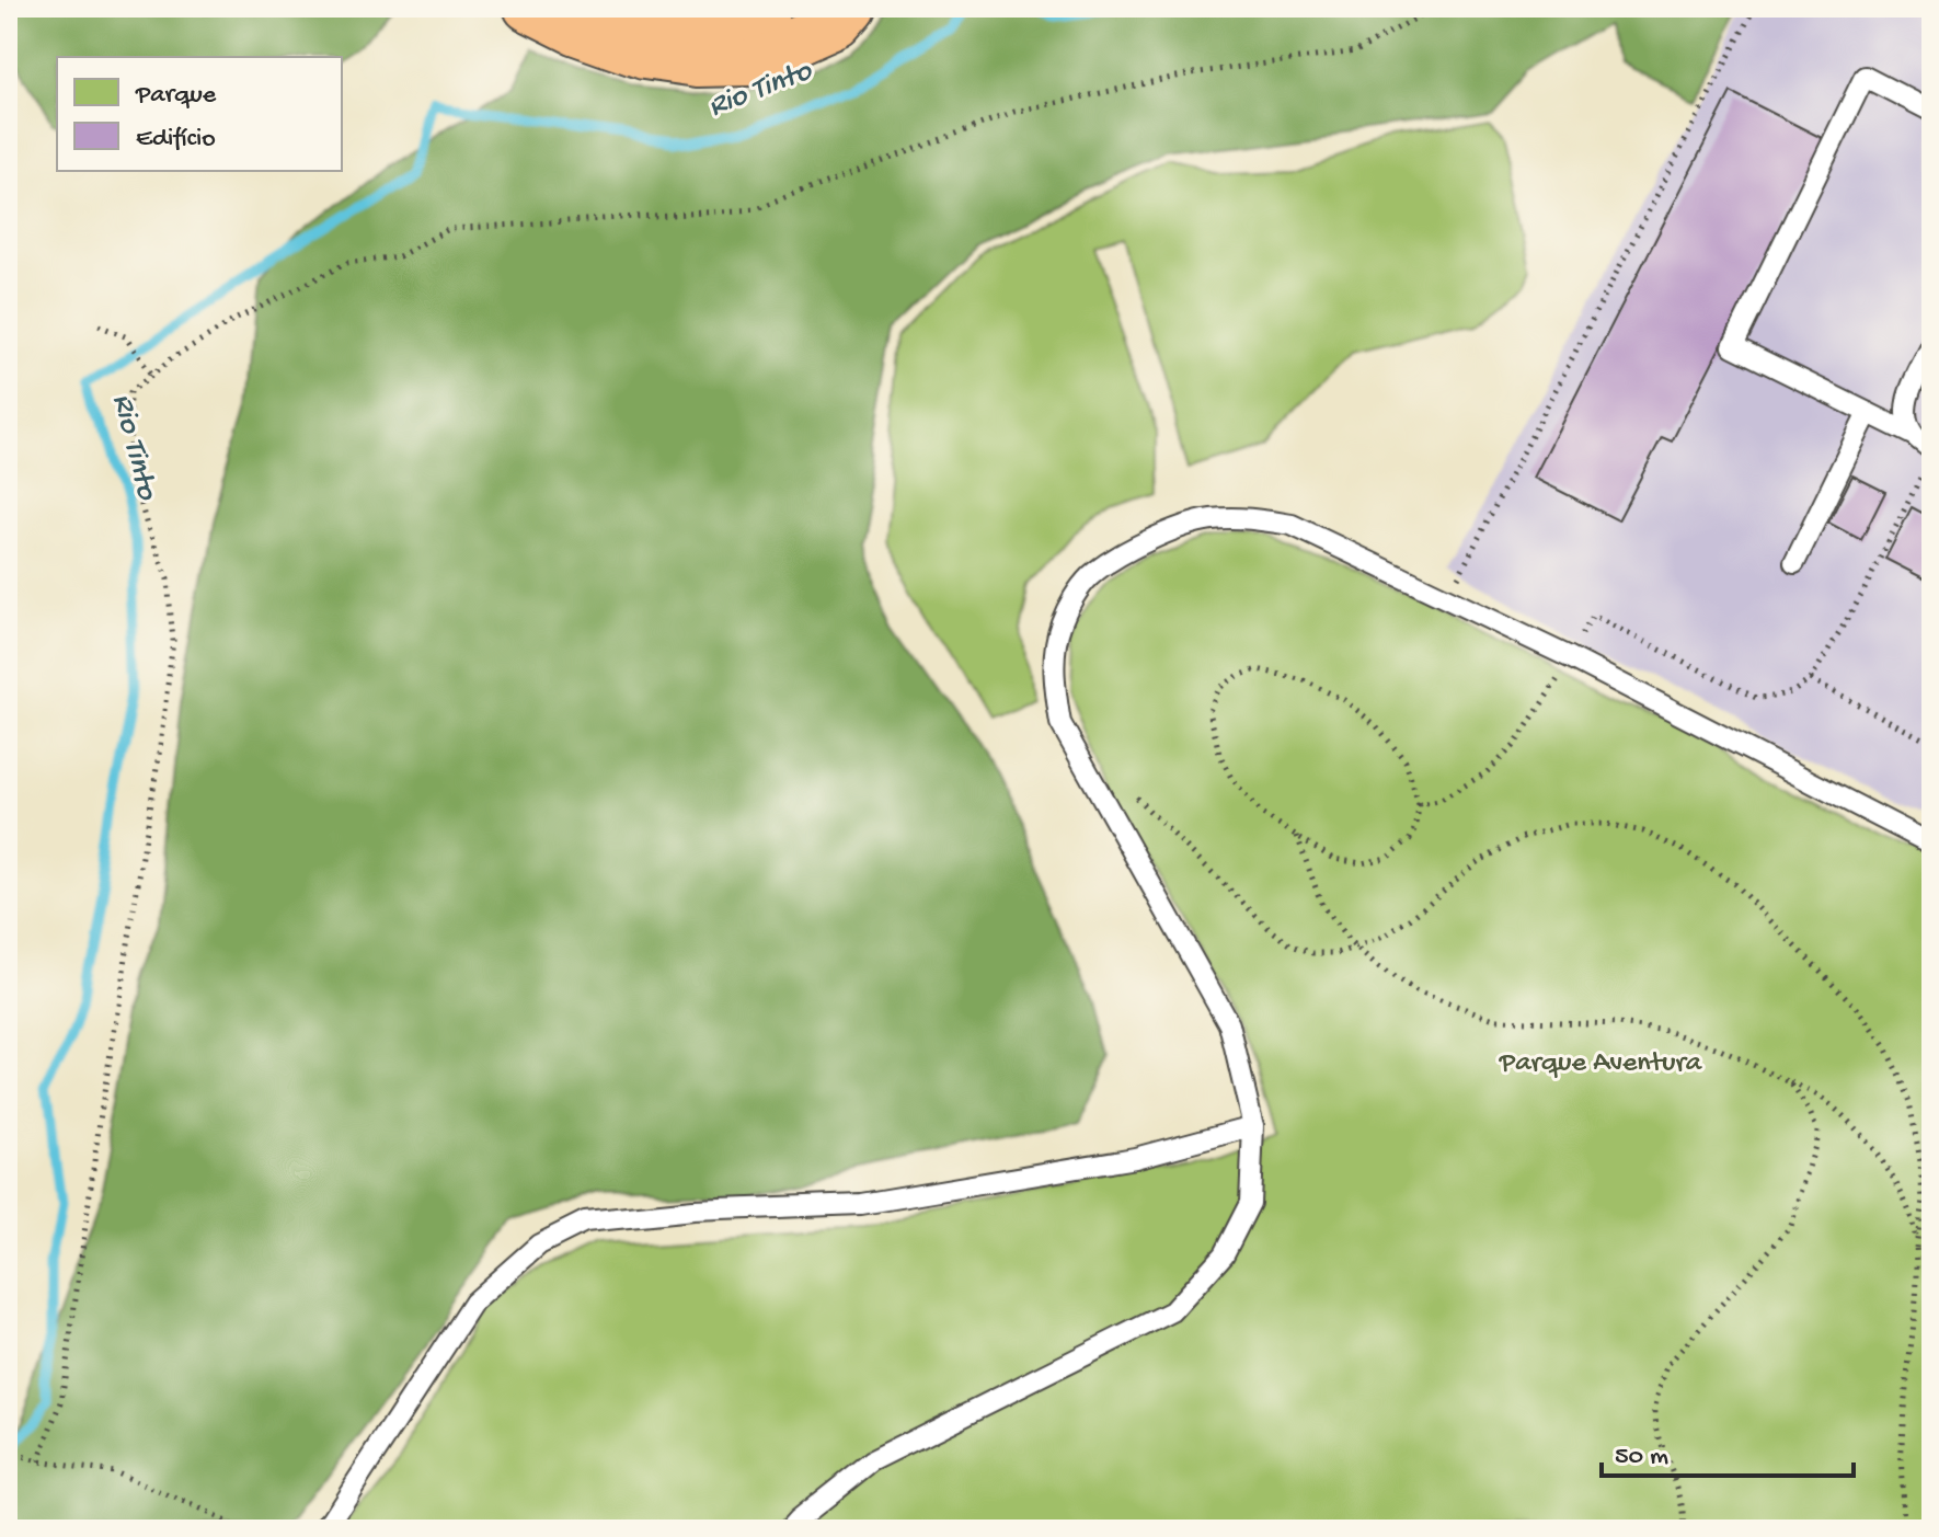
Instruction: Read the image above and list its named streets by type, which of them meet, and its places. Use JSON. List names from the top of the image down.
{
  "water": ["Rio Tinto"],
  "parks": ["Parque Aventura"],
  "legend": ["Parque", "Edifício"],
  "scale_bar": "50 m"
}
